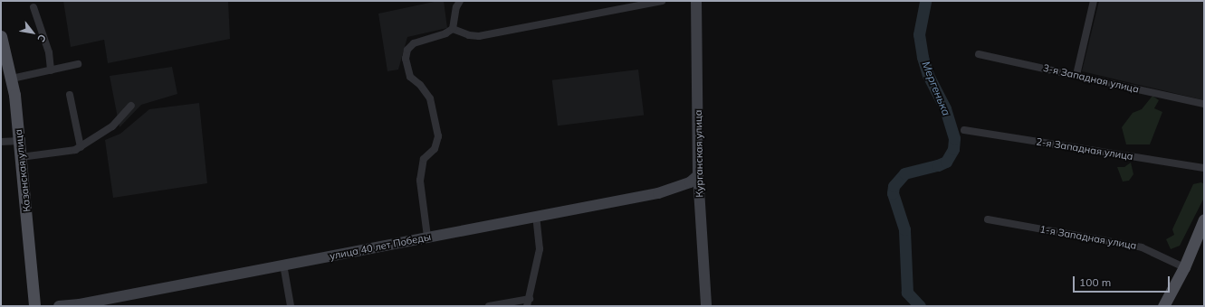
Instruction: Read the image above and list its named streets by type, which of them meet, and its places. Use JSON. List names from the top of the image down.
{
  "streets": {
    "main road": ["Казанская улица"],
    "street": [
      "3-я Западная улица",
      "2-я Западная улица",
      "Курганская улица",
      "1-я Западная улица",
      "улица 40 лет Победы"
    ]
  },
  "crossings": [
    ["Курганская улица", "улица 40 лет Победы"]
  ],
  "water": ["Мергенька"],
  "scale_bar": "100 m",
  "north": "bottom right"
}
